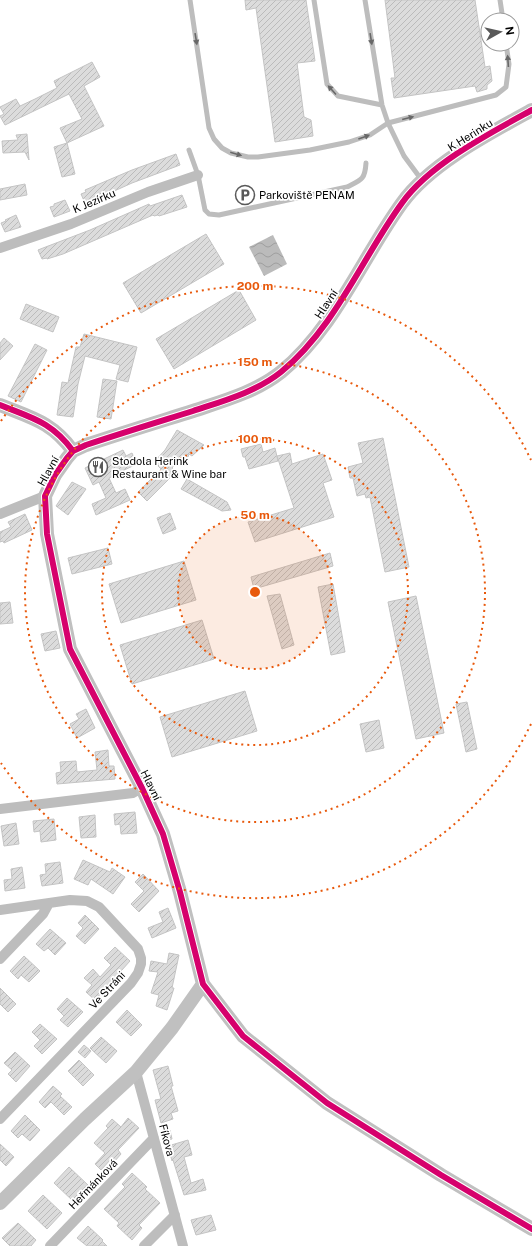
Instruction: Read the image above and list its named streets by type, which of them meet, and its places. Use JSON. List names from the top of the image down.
{
  "streets": {
    "street": [
      "K Herinku",
      "K Jezírku",
      "Hlavní",
      "Ve Stráni",
      "Fíkova",
      "Heřmánková"
    ]
  },
  "crossings": [
    ["K Herinku", "Hlavní"],
    ["Fíkova", "Heřmánková"]
  ],
  "places": {
    "parking": ["Parkoviště PENAM"],
    "restaurant": ["Stodola Herink Restaurant & Wine bar"]
  },
  "north": "right",
  "rings": [
    "200 m",
    "150 m",
    "100 m",
    "50 m"
  ]
}
